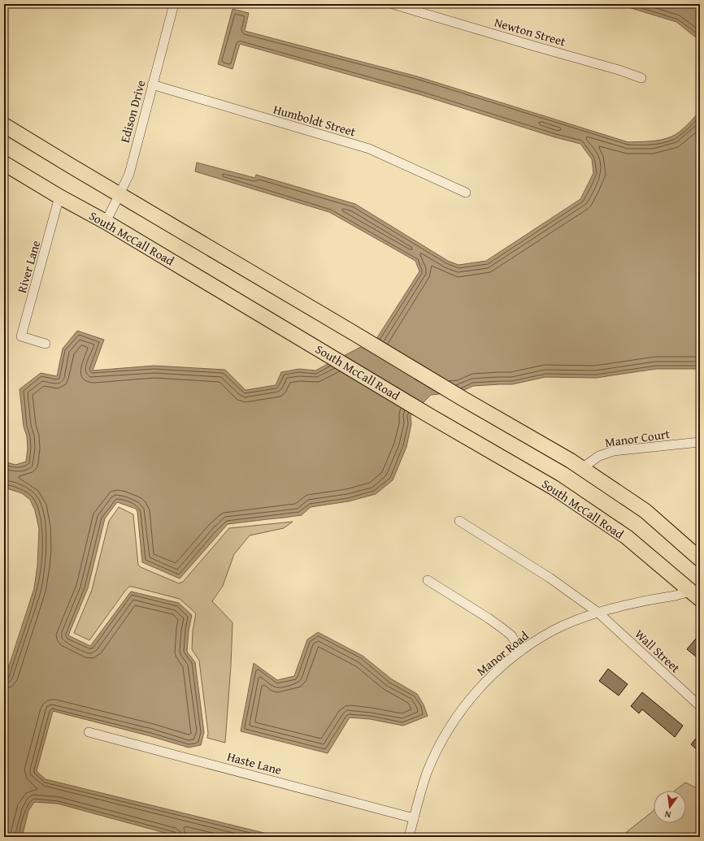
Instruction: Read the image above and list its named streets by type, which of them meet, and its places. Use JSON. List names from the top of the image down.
{
  "streets": {
    "main road": ["South McCall Road"],
    "street": [
      "Newton Street",
      "Edison Drive",
      "Humboldt Street",
      "River Lane",
      "Manor Court",
      "Wall Street",
      "Manor Road",
      "Haste Lane"
    ]
  },
  "crossings": [
    ["Edison Drive", "Humboldt Street"],
    ["Edison Drive", "South McCall Road"],
    ["South McCall Road", "River Lane"],
    ["South McCall Road", "Manor Road"],
    ["Wall Street", "Manor Road"],
    ["Manor Road", "Haste Lane"]
  ],
  "north": "bottom"
}
